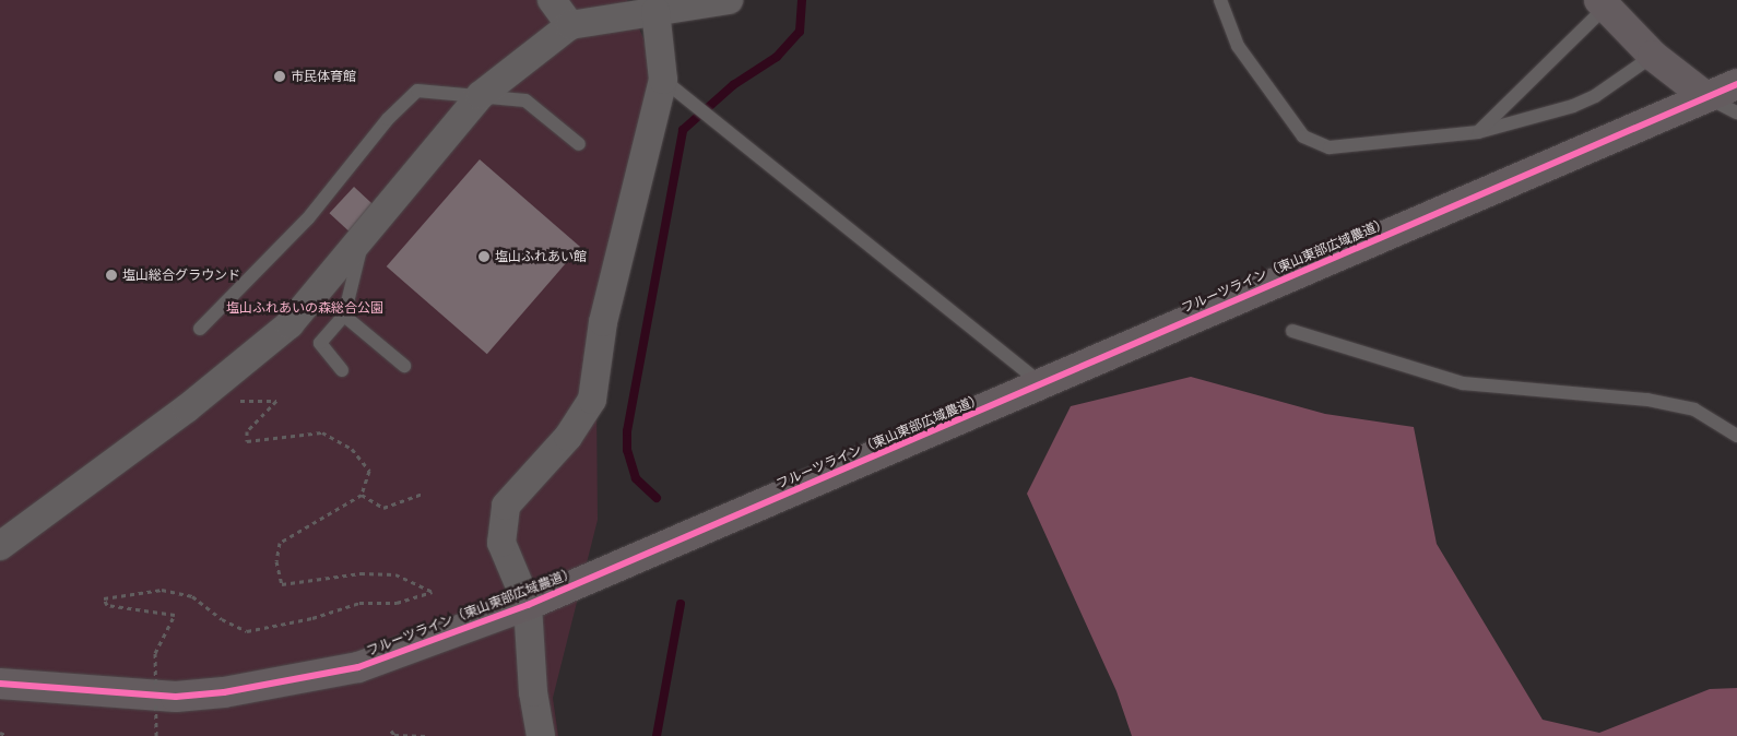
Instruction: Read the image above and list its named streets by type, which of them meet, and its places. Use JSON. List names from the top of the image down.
{
  "streets": {
    "street": ["フルーツライン（東山東部広域農道）"]
  },
  "parks": ["塩山ふれあいの森総合公園"],
  "places": ["市民体育館", "塩山ふれあい館", "塩山総合グラウンド"]
}
